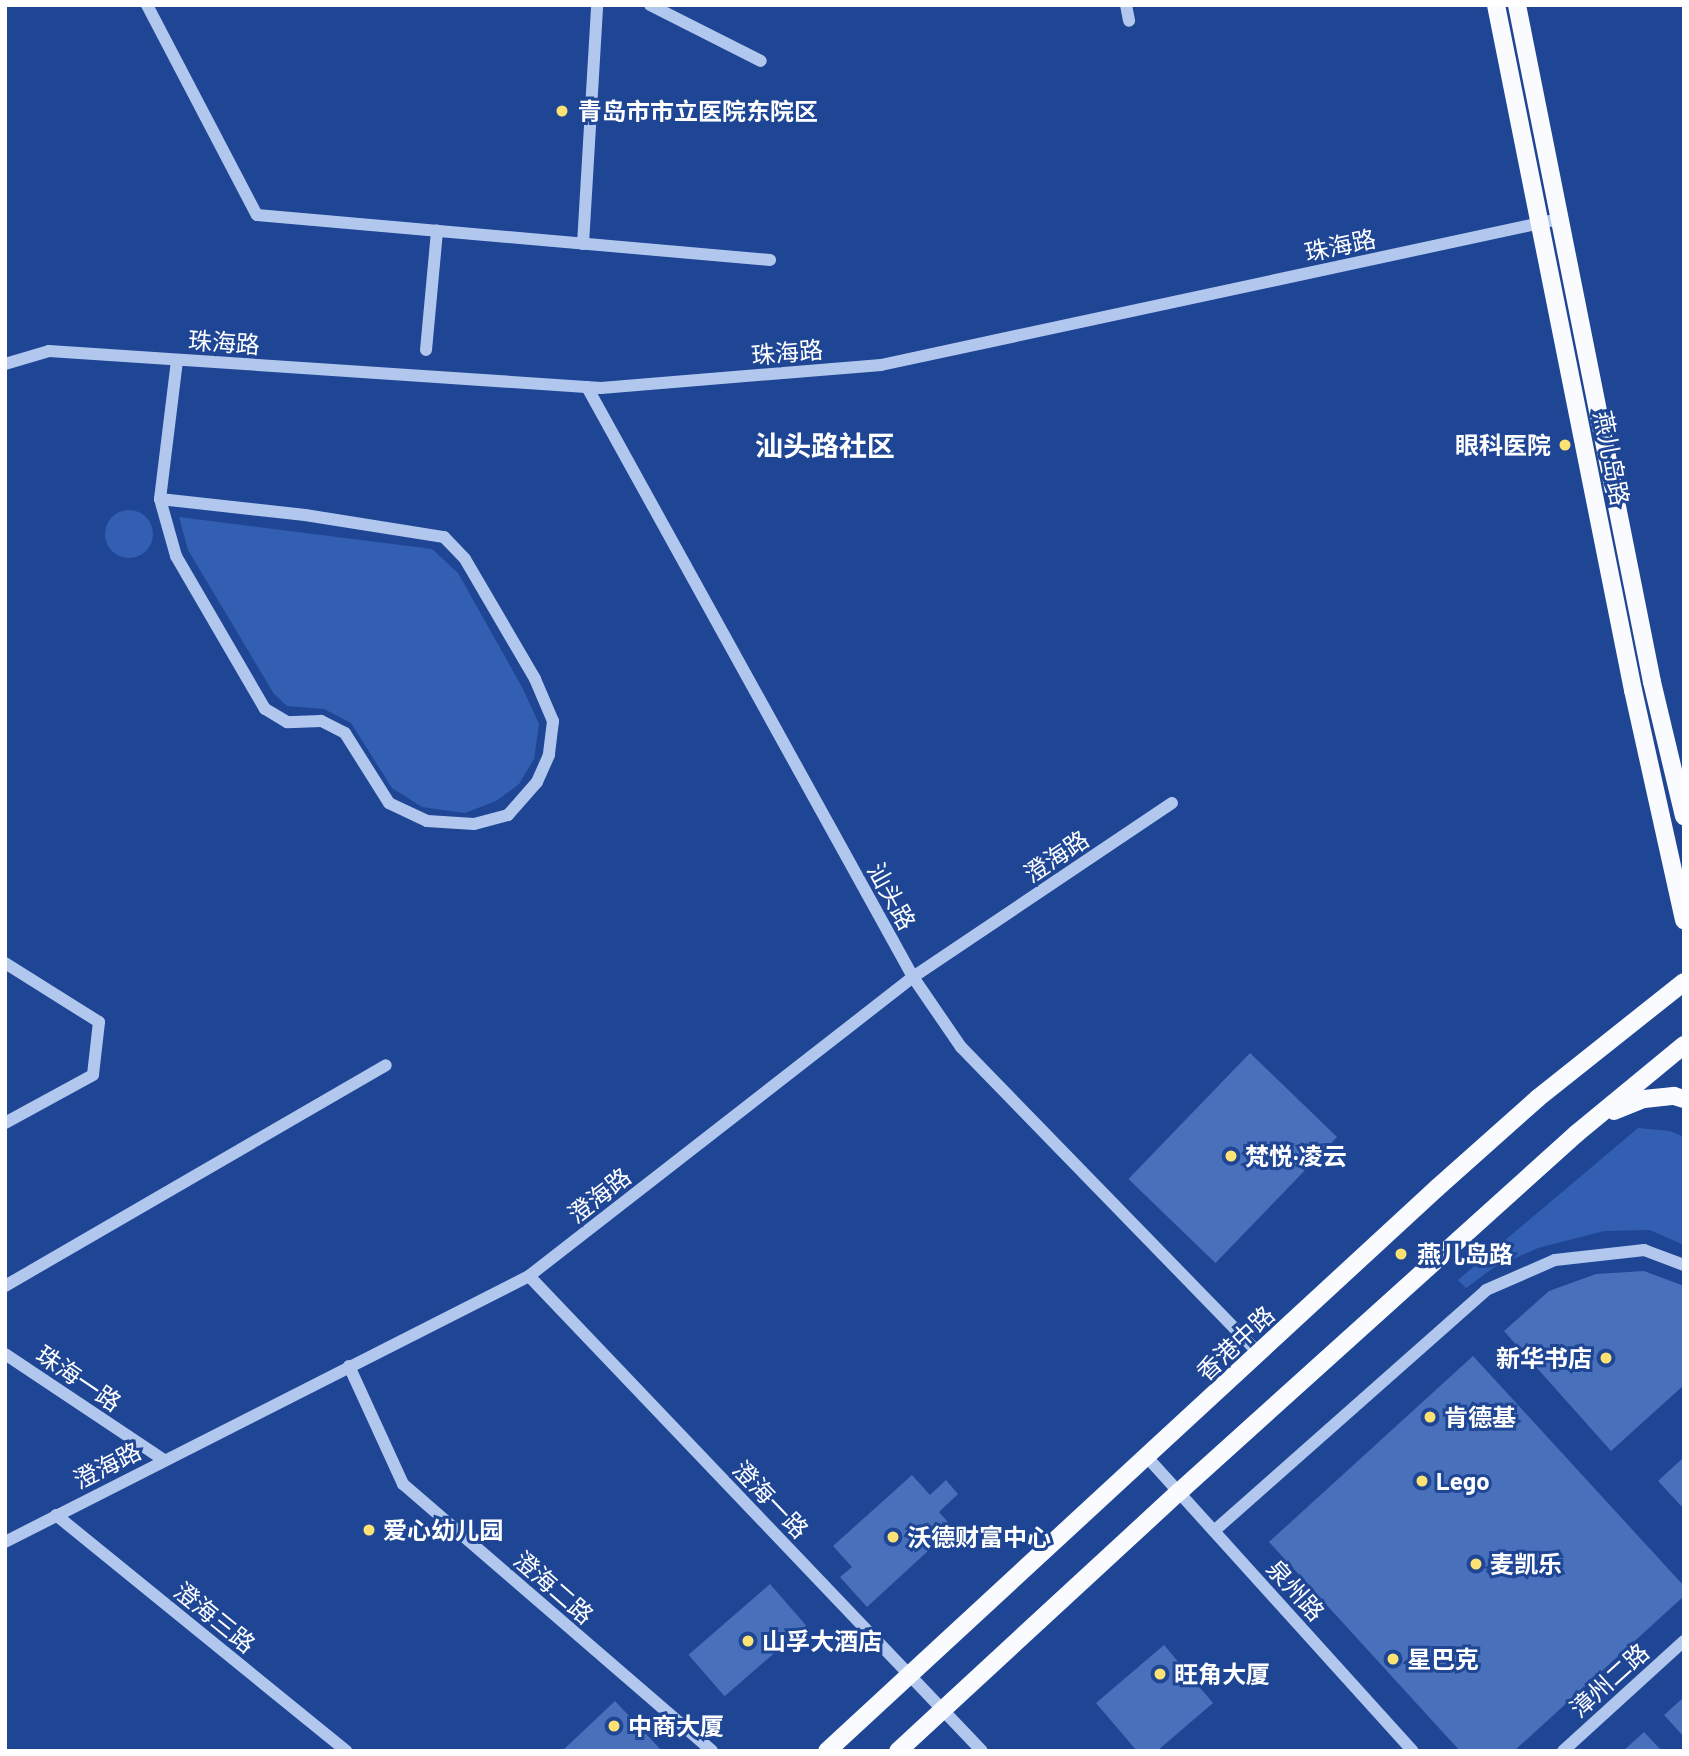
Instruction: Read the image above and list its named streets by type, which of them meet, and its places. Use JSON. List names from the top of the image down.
{
  "streets": {
    "main road": ["燕儿岛路", "香港中路"],
    "street": [
      "珠海路",
      "澄海路",
      "汕头路",
      "珠海一路",
      "澄海一路",
      "澄海二路",
      "泉州路",
      "澄海三路",
      "漳州二路"
    ]
  },
  "crossings": [
    ["珠海路", "燕儿岛路"],
    ["珠海路", "汕头路"],
    ["澄海路", "汕头路"],
    ["澄海路", "珠海一路"],
    ["澄海路", "澄海一路"],
    ["澄海路", "澄海二路"],
    ["澄海路", "澄海三路"],
    ["汕头路", "香港中路"],
    ["香港中路", "澄海一路"],
    ["香港中路", "泉州路"]
  ],
  "districts": ["汕头路社区"],
  "places": [
    "青岛市市立医院东院区",
    "眼科医院",
    "梵悦·凌云",
    "燕儿岛路",
    "新华书店",
    "肯德基",
    "Lego",
    "爱心幼儿园",
    "沃德财富中心",
    "麦凯乐",
    "山孚大酒店",
    "星巴克",
    "旺角大厦",
    "中商大厦"
  ]
}
